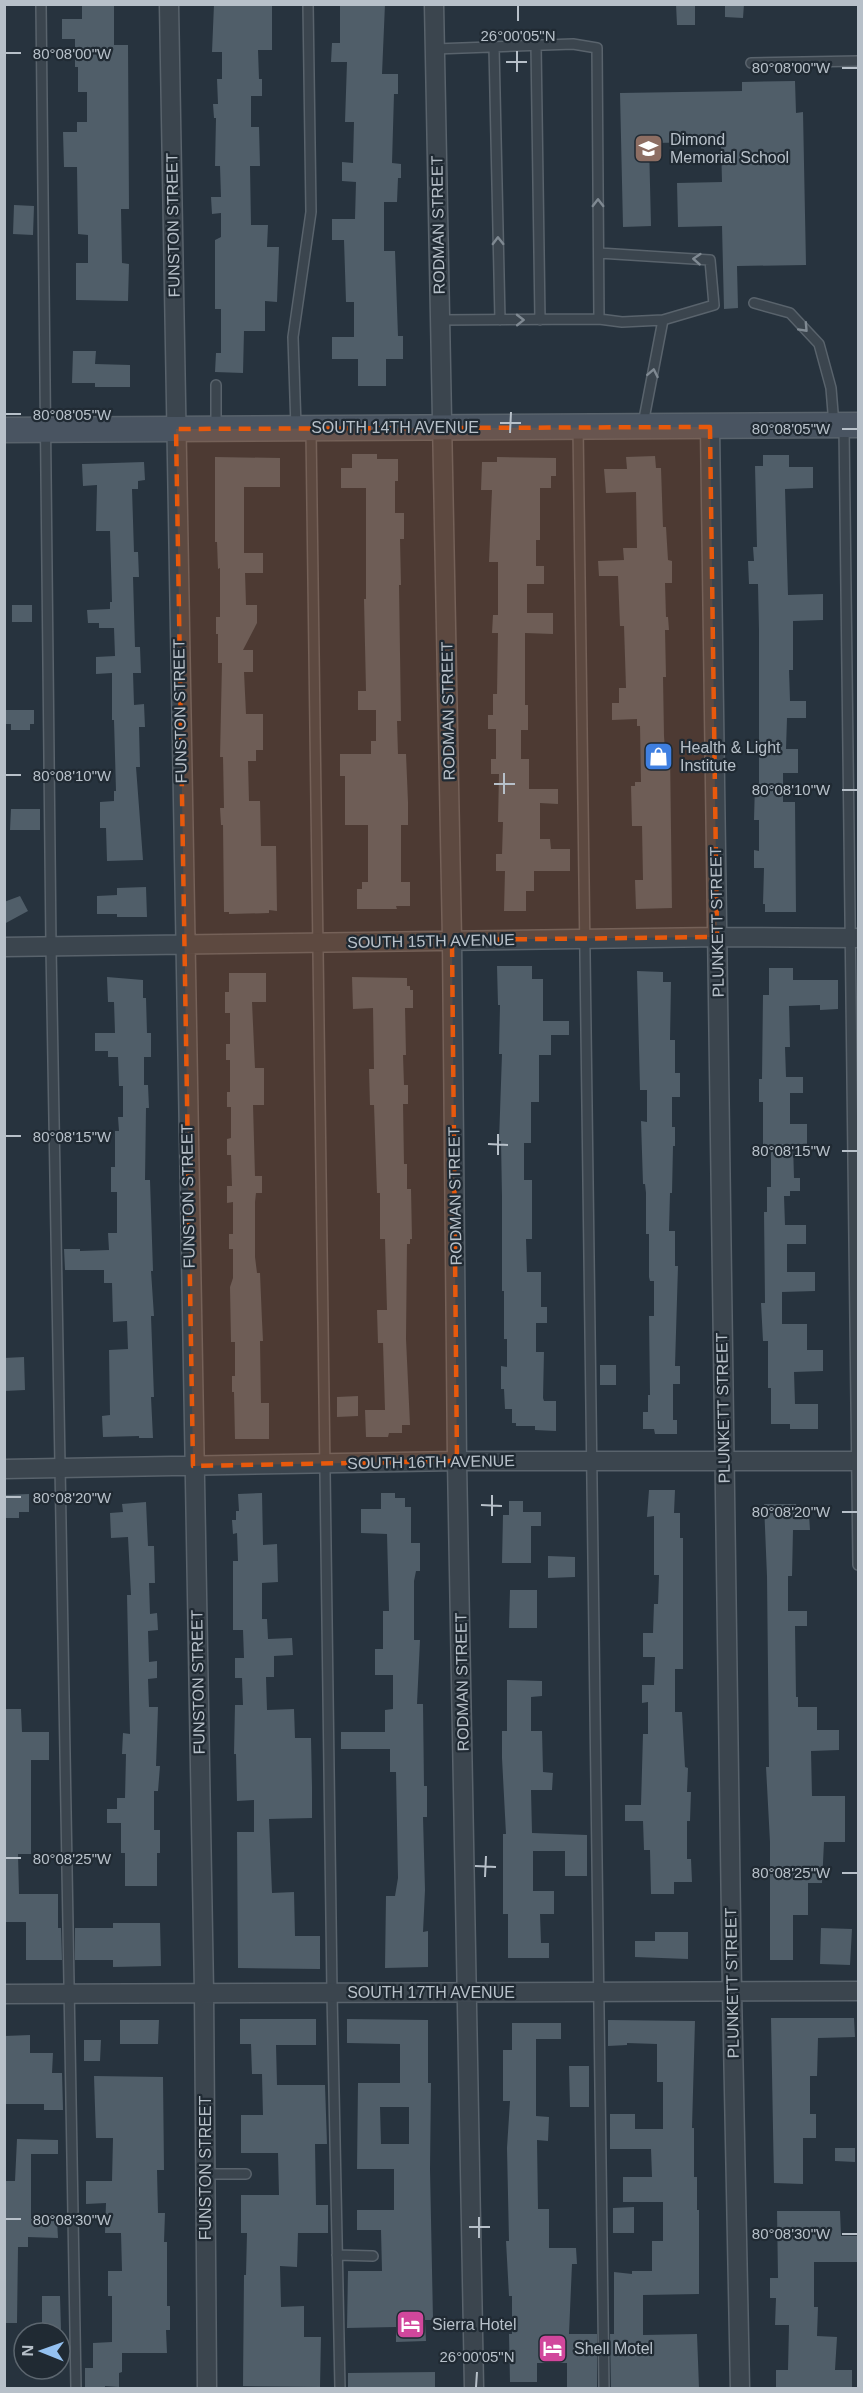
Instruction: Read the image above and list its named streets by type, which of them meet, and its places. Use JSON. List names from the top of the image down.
{
  "streets": {
    "street": [
      "FUNSTON STREET",
      "RODMAN STREET",
      "SOUTH 14TH AVENUE",
      "PLUNKETT STREET",
      "SOUTH 15TH AVENUE",
      "SOUTH 16TH AVENUE",
      "SOUTH 17TH AVENUE"
    ]
  },
  "crossings": [
    ["FUNSTON STREET", "SOUTH 14TH AVENUE"],
    ["FUNSTON STREET", "SOUTH 15TH AVENUE"],
    ["FUNSTON STREET", "SOUTH 16TH AVENUE"],
    ["FUNSTON STREET", "SOUTH 17TH AVENUE"],
    ["RODMAN STREET", "SOUTH 14TH AVENUE"],
    ["RODMAN STREET", "SOUTH 15TH AVENUE"],
    ["RODMAN STREET", "SOUTH 16TH AVENUE"],
    ["RODMAN STREET", "SOUTH 17TH AVENUE"],
    ["SOUTH 14TH AVENUE", "PLUNKETT STREET"],
    ["PLUNKETT STREET", "SOUTH 15TH AVENUE"],
    ["PLUNKETT STREET", "SOUTH 16TH AVENUE"],
    ["PLUNKETT STREET", "SOUTH 17TH AVENUE"]
  ],
  "places": {
    "school or university": ["Dimond Memorial School"],
    "shop": ["Health & Light Institute"],
    "hotel": ["Sierra Hotel", "Shell Motel"]
  },
  "north": "left",
  "coordinates": [
    "26°00'05\"N",
    "80°08'00\"W",
    "80°08'05\"W",
    "80°08'10\"W",
    "80°08'15\"W",
    "80°08'20\"W",
    "80°08'25\"W",
    "80°08'30\"W"
  ]
}
